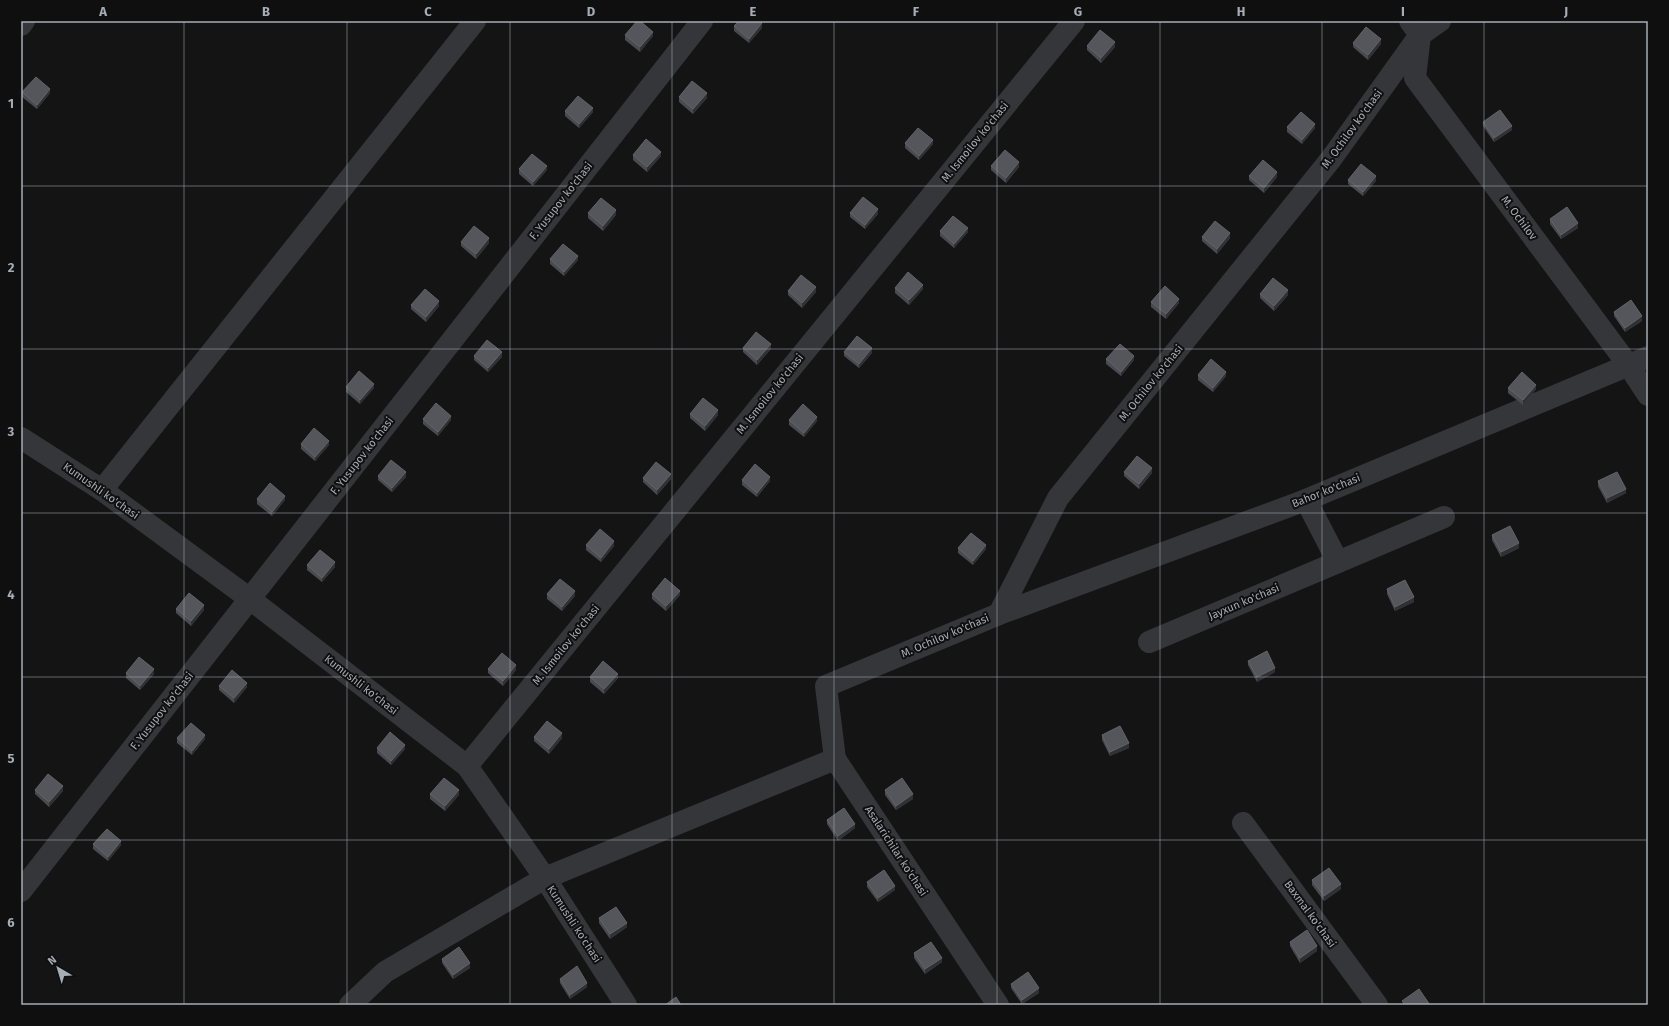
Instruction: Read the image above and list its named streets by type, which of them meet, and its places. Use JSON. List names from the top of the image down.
{
  "streets": {
    "street": [
      "M. Ochilov ko'chasi",
      "M. Ismoilov ko'chasi",
      "F. Yusupov ko'chasi",
      "M. Ochilov",
      "Kumushli ko'chasi",
      "Bahor ko'chasi",
      "Jayxun ko'chasi",
      "Asalarichilar ko'chasi",
      "Baxmal ko'chasi"
    ]
  },
  "crossings": [
    ["M. Ochilov ko'chasi", "M. Ochilov"],
    ["M. Ochilov ko'chasi", "Bahor ko'chasi"],
    ["M. Ochilov ko'chasi", "Asalarichilar ko'chasi"],
    ["M. Ismoilov ko'chasi", "Kumushli ko'chasi"],
    ["F. Yusupov ko'chasi", "Kumushli ko'chasi"],
    ["M. Ochilov", "Bahor ko'chasi"]
  ],
  "north": "top left",
  "grid": {
    "columns": [
      "A",
      "B",
      "C",
      "D",
      "E",
      "F",
      "G",
      "H",
      "I",
      "J"
    ],
    "rows": [
      "1",
      "2",
      "3",
      "4",
      "5",
      "6"
    ]
  }
}
